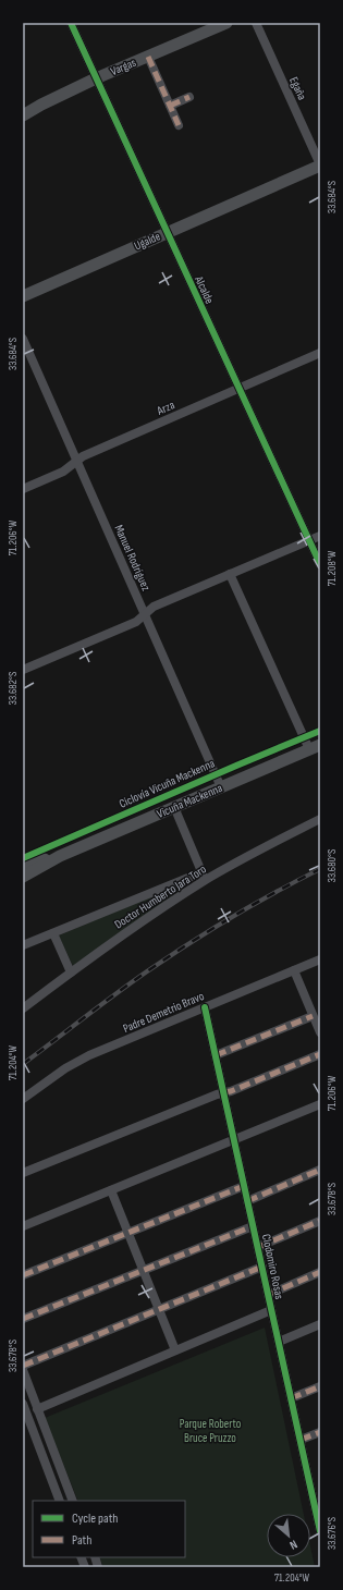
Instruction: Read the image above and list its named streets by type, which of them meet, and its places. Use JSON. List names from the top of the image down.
{
  "streets": {
    "main road": ["Vargas", "Ugalde", "Vicuña Mackenna"],
    "street": [
      "Egaña",
      "Alcalde",
      "Arza",
      "Manuel Rodríguez",
      "Doctor Humberto Jara Toro",
      "Padre Demetrio Bravo",
      "Clodomiro Rosas"
    ],
    "cycle path": ["Ciclovía Vicuña Mackenna"]
  },
  "crossings": [
    ["Vargas", "Alcalde"],
    ["Egaña", "Ugalde"],
    ["Ugalde", "Alcalde"],
    ["Alcalde", "Arza"],
    ["Arza", "Manuel Rodríguez"],
    ["Manuel Rodríguez", "Vicuña Mackenna"],
    ["Padre Demetrio Bravo", "Clodomiro Rosas"]
  ],
  "parks": ["Parque Roberto Bruce Pruzzo"],
  "legend": ["Cycle path", "Path"],
  "north": "bottom right",
  "coordinates": [
    "33.684°S",
    "71.206°W",
    "71.208°W",
    "33.682°S",
    "33.680°S",
    "71.204°W",
    "33.678°S",
    "33.676°S"
  ]
}
